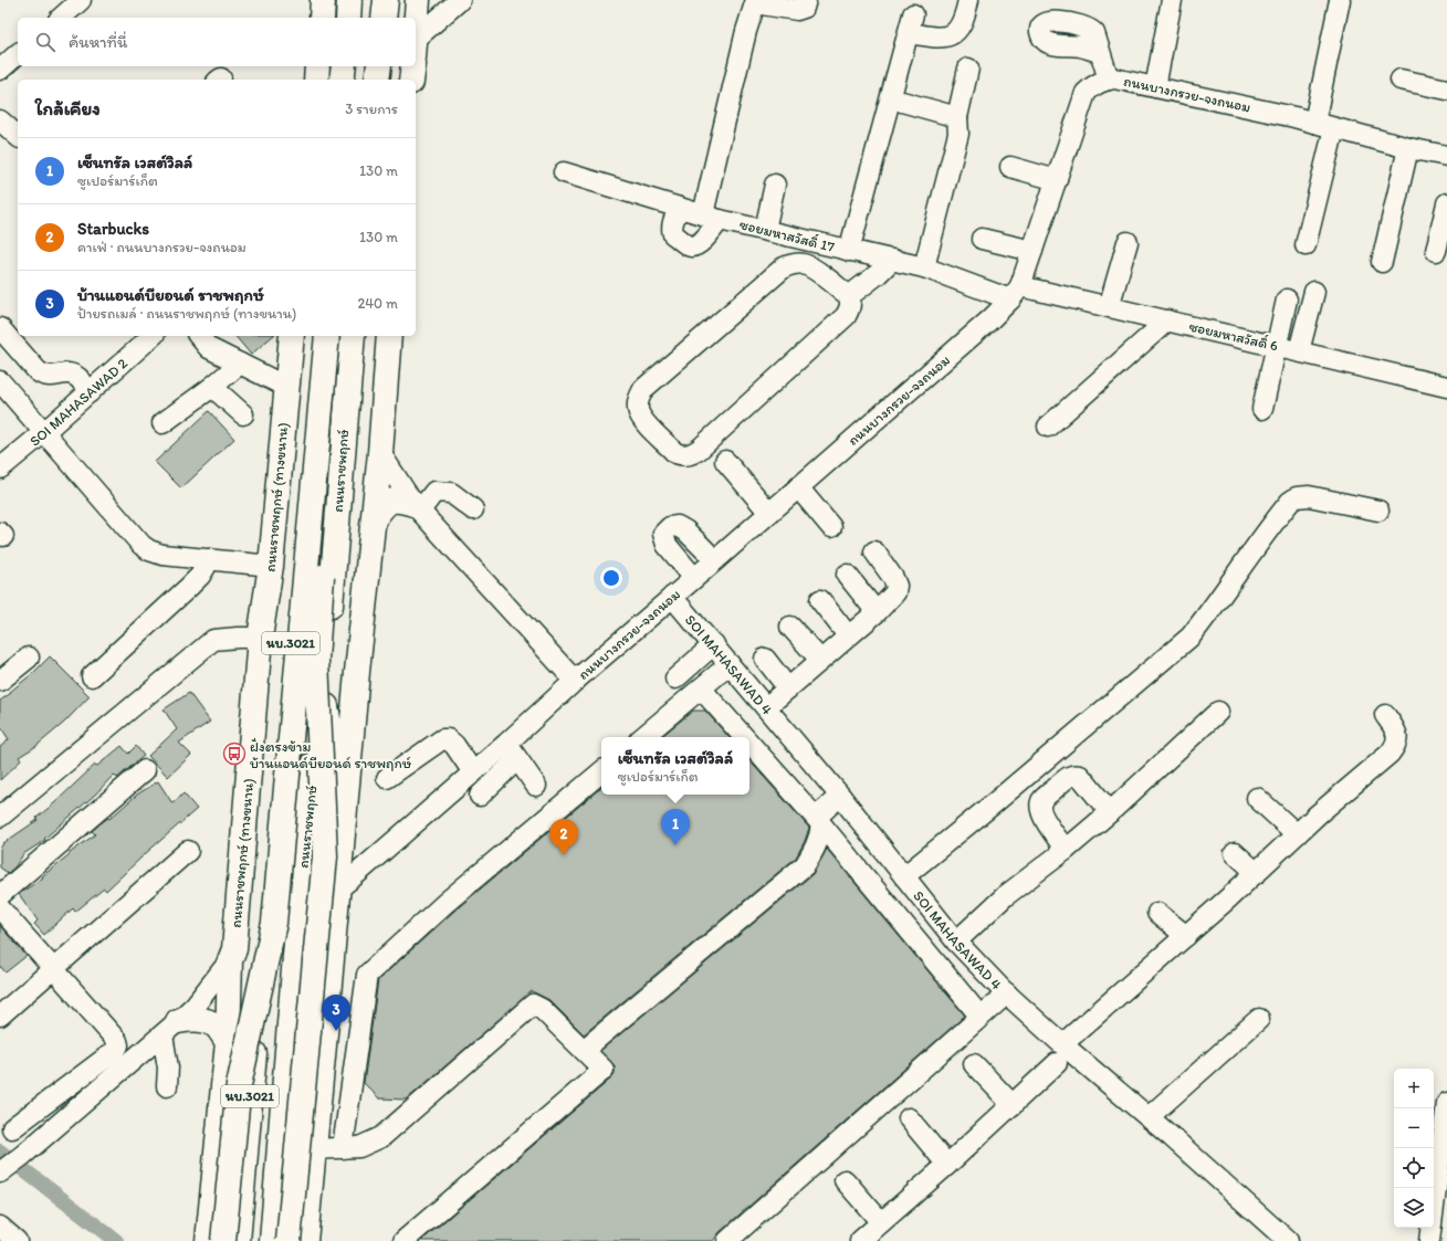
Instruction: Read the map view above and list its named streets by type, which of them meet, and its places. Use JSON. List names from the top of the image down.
{
  "streets": {
    "main road": ["ถนนราชพฤกษ์", "ถนนราชพฤกษ์ (ทางขนาน)", "นบ.3021"],
    "street": [
      "ถนนบางกรวย-จงถนอม",
      "ซอยมหาสวัสดิ์ 17",
      "ซอยมหาสวัสดิ์ 6",
      "SOI MAHASAWAD 2",
      "SOI MAHASAWAD 4"
    ]
  },
  "crossings": [
    ["ถนนบางกรวย-จงถนอม", "ซอยมหาสวัสดิ์ 17"],
    ["ถนนบางกรวย-จงถนอม", "ซอยมหาสวัสดิ์ 6"],
    ["ถนนบางกรวย-จงถนอม", "SOI MAHASAWAD 4"],
    ["ซอยมหาสวัสดิ์ 17", "ซอยมหาสวัสดิ์ 6"]
  ],
  "places": {
    "bus stop": ["ฝั่งตรงข้าม บ้านแอนด์บียอนด์ ราชพฤกษ์"]
  },
  "page": {
    "search": "ค้นหาที่นี่",
    "heading": ["ใกล้เคียง", "3 รายการ"],
    "list": [
      {
        "mark": "1",
        "name": "เซ็นทรัล เวสต์วิลล์",
        "note": "ซูเปอร์มาร์เก็ต",
        "value": "130 m"
      },
      {
        "mark": "2",
        "name": "Starbucks",
        "note": "คาเฟ่ · ถนนบางกรวย-จงถนอม",
        "value": "130 m"
      },
      {
        "mark": "3",
        "name": "บ้านแอนด์บียอนด์ ราชพฤกษ์",
        "note": "ป้ายรถเมล์ · ถนนราชพฤกษ์ (ทางขนาน)",
        "value": "240 m"
      }
    ],
    "popup": ["เซ็นทรัล เวสต์วิลล์", "ซูเปอร์มาร์เก็ต"],
    "pins": ["1", "2", "3"],
    "map_buttons": ["+", "−"]
  }
}
